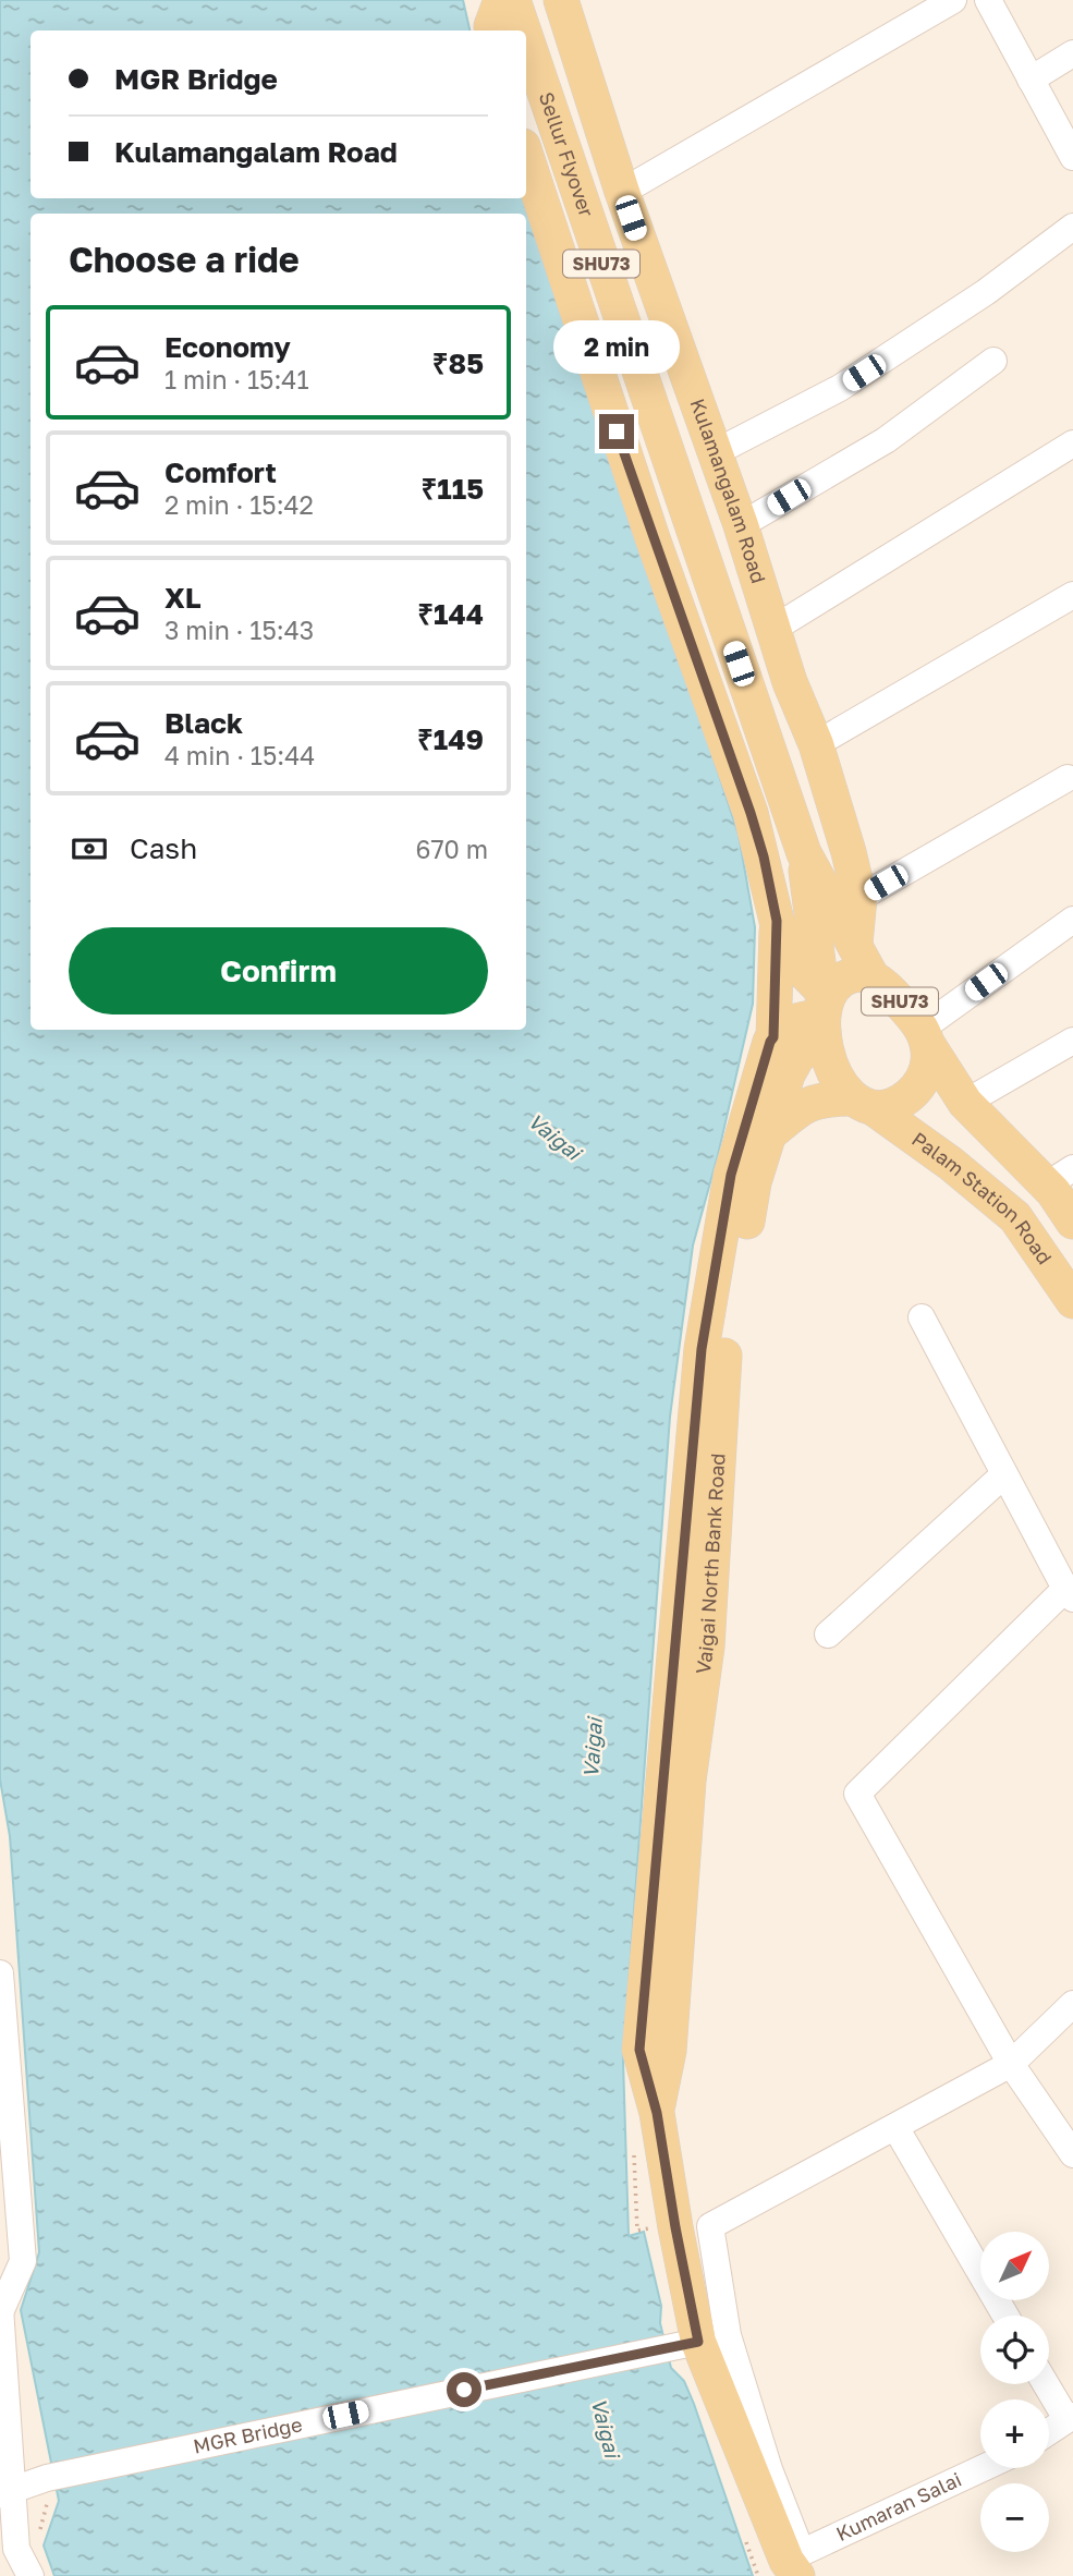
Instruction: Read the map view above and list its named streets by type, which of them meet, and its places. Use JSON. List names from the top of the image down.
{
  "streets": {
    "main road": [
      "Sellur Flyover",
      "SHU73",
      "Kulamangalam Road",
      "Palam Station Road",
      "Vaigai North Bank Road"
    ],
    "street": ["MGR Bridge", "Kumaran Salai"]
  },
  "crossings": [
    ["Sellur Flyover", "SHU73"],
    ["SHU73", "Kulamangalam Road"],
    ["SHU73", "Palam Station Road"],
    ["SHU73", "Vaigai North Bank Road"],
    ["Palam Station Road", "Vaigai North Bank Road"],
    ["Vaigai North Bank Road", "MGR Bridge"],
    ["Vaigai North Bank Road", "Kumaran Salai"]
  ],
  "water": ["Vaigai"],
  "north": "top right",
  "page": {
    "banner": ["MGR Bridge", "Kulamangalam Road"],
    "heading": "Choose a ride",
    "list": [
      {
        "name": "Economy",
        "note": "1 min · 15:41",
        "value": "₹85"
      },
      {
        "name": "Comfort",
        "note": "2 min · 15:42",
        "value": "₹115"
      },
      {
        "name": "XL",
        "note": "3 min · 15:43",
        "value": "₹144"
      },
      {
        "name": "Black",
        "note": "4 min · 15:44",
        "value": "₹149"
      }
    ],
    "bubble": "2 min",
    "pay": ["Cash", "670 m"],
    "buttons": "Confirm",
    "map_buttons": ["+", "−"]
  }
}
